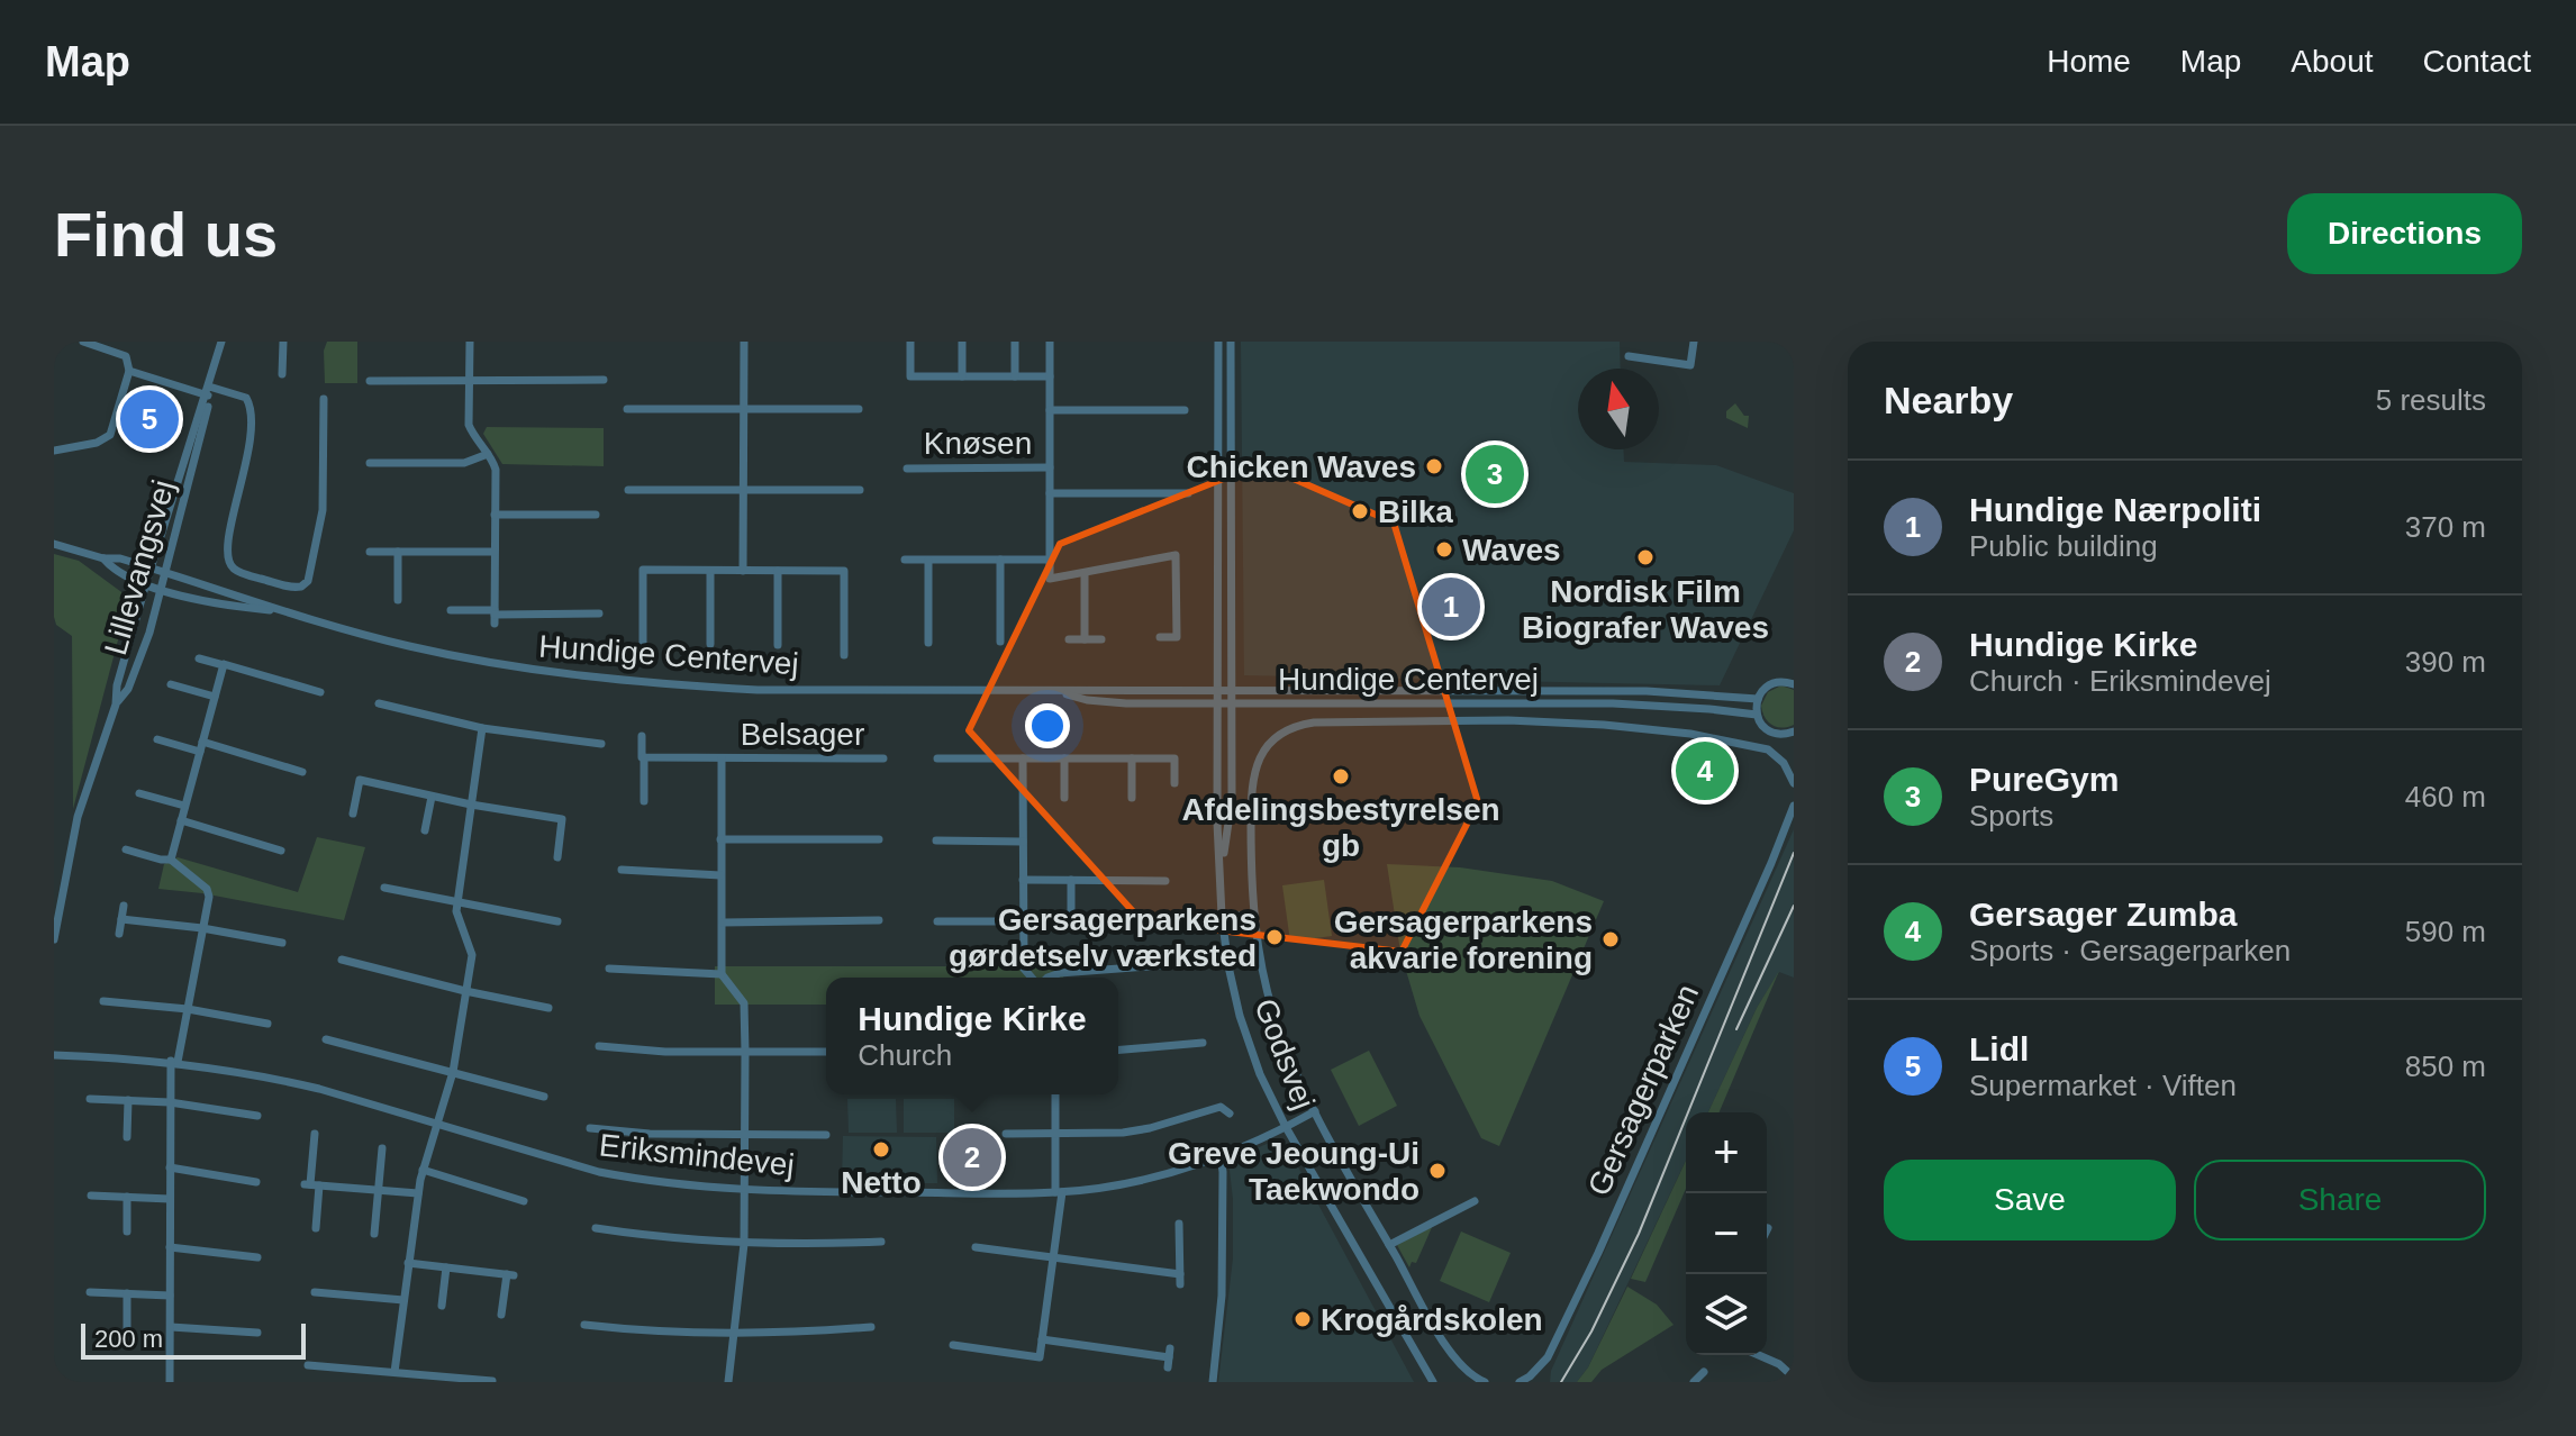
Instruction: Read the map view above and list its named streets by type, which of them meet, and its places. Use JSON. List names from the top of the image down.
{
  "streets": {
    "street": [
      "Knøsen",
      "Lillevangsvej",
      "Hundige Centervej",
      "Belsager",
      "Godsvej",
      "Gersagerparken",
      "Eriksmindevej"
    ]
  },
  "crossings": [
    ["Lillevangsvej", "Hundige Centervej"],
    ["Hundige Centervej", "Godsvej"],
    ["Godsvej", "Eriksmindevej"]
  ],
  "places": [
    "Chicken Waves",
    "Bilka",
    "Waves",
    "Nordisk Film Biografer Waves",
    "Afdelingsbestyrelsen gb",
    "Gersagerparkens gørdetselv værksted",
    "Gersagerparkens akvarie forening",
    "Netto",
    "Greve Jeoung-Ui Taekwondo",
    "Krogårdskolen"
  ],
  "scale_bar": "200 m",
  "north": "top",
  "page": {
    "header": "Map",
    "nav": [
      "Home",
      "Map",
      "About",
      "Contact"
    ],
    "buttons": [
      "Directions",
      ["Save", "Share"]
    ],
    "title": "Find us",
    "heading": ["Nearby", "5 results"],
    "pins": [
      "5",
      "3",
      "1",
      "4",
      "2"
    ],
    "list": [
      {
        "mark": "1",
        "name": "Hundige Nærpoliti",
        "note": "Public building",
        "value": "370 m"
      },
      {
        "mark": "2",
        "name": "Hundige Kirke",
        "note": "Church · Eriksmindevej",
        "value": "390 m"
      },
      {
        "mark": "3",
        "name": "PureGym",
        "note": "Sports",
        "value": "460 m"
      },
      {
        "mark": "4",
        "name": "Gersager Zumba",
        "note": "Sports · Gersagerparken",
        "value": "590 m"
      },
      {
        "mark": "5",
        "name": "Lidl",
        "note": "Supermarket · Viften",
        "value": "850 m"
      }
    ],
    "popup": ["Hundige Kirke", "Church"],
    "map_buttons": ["+", "−"],
    "scale": "200 m"
  }
}
